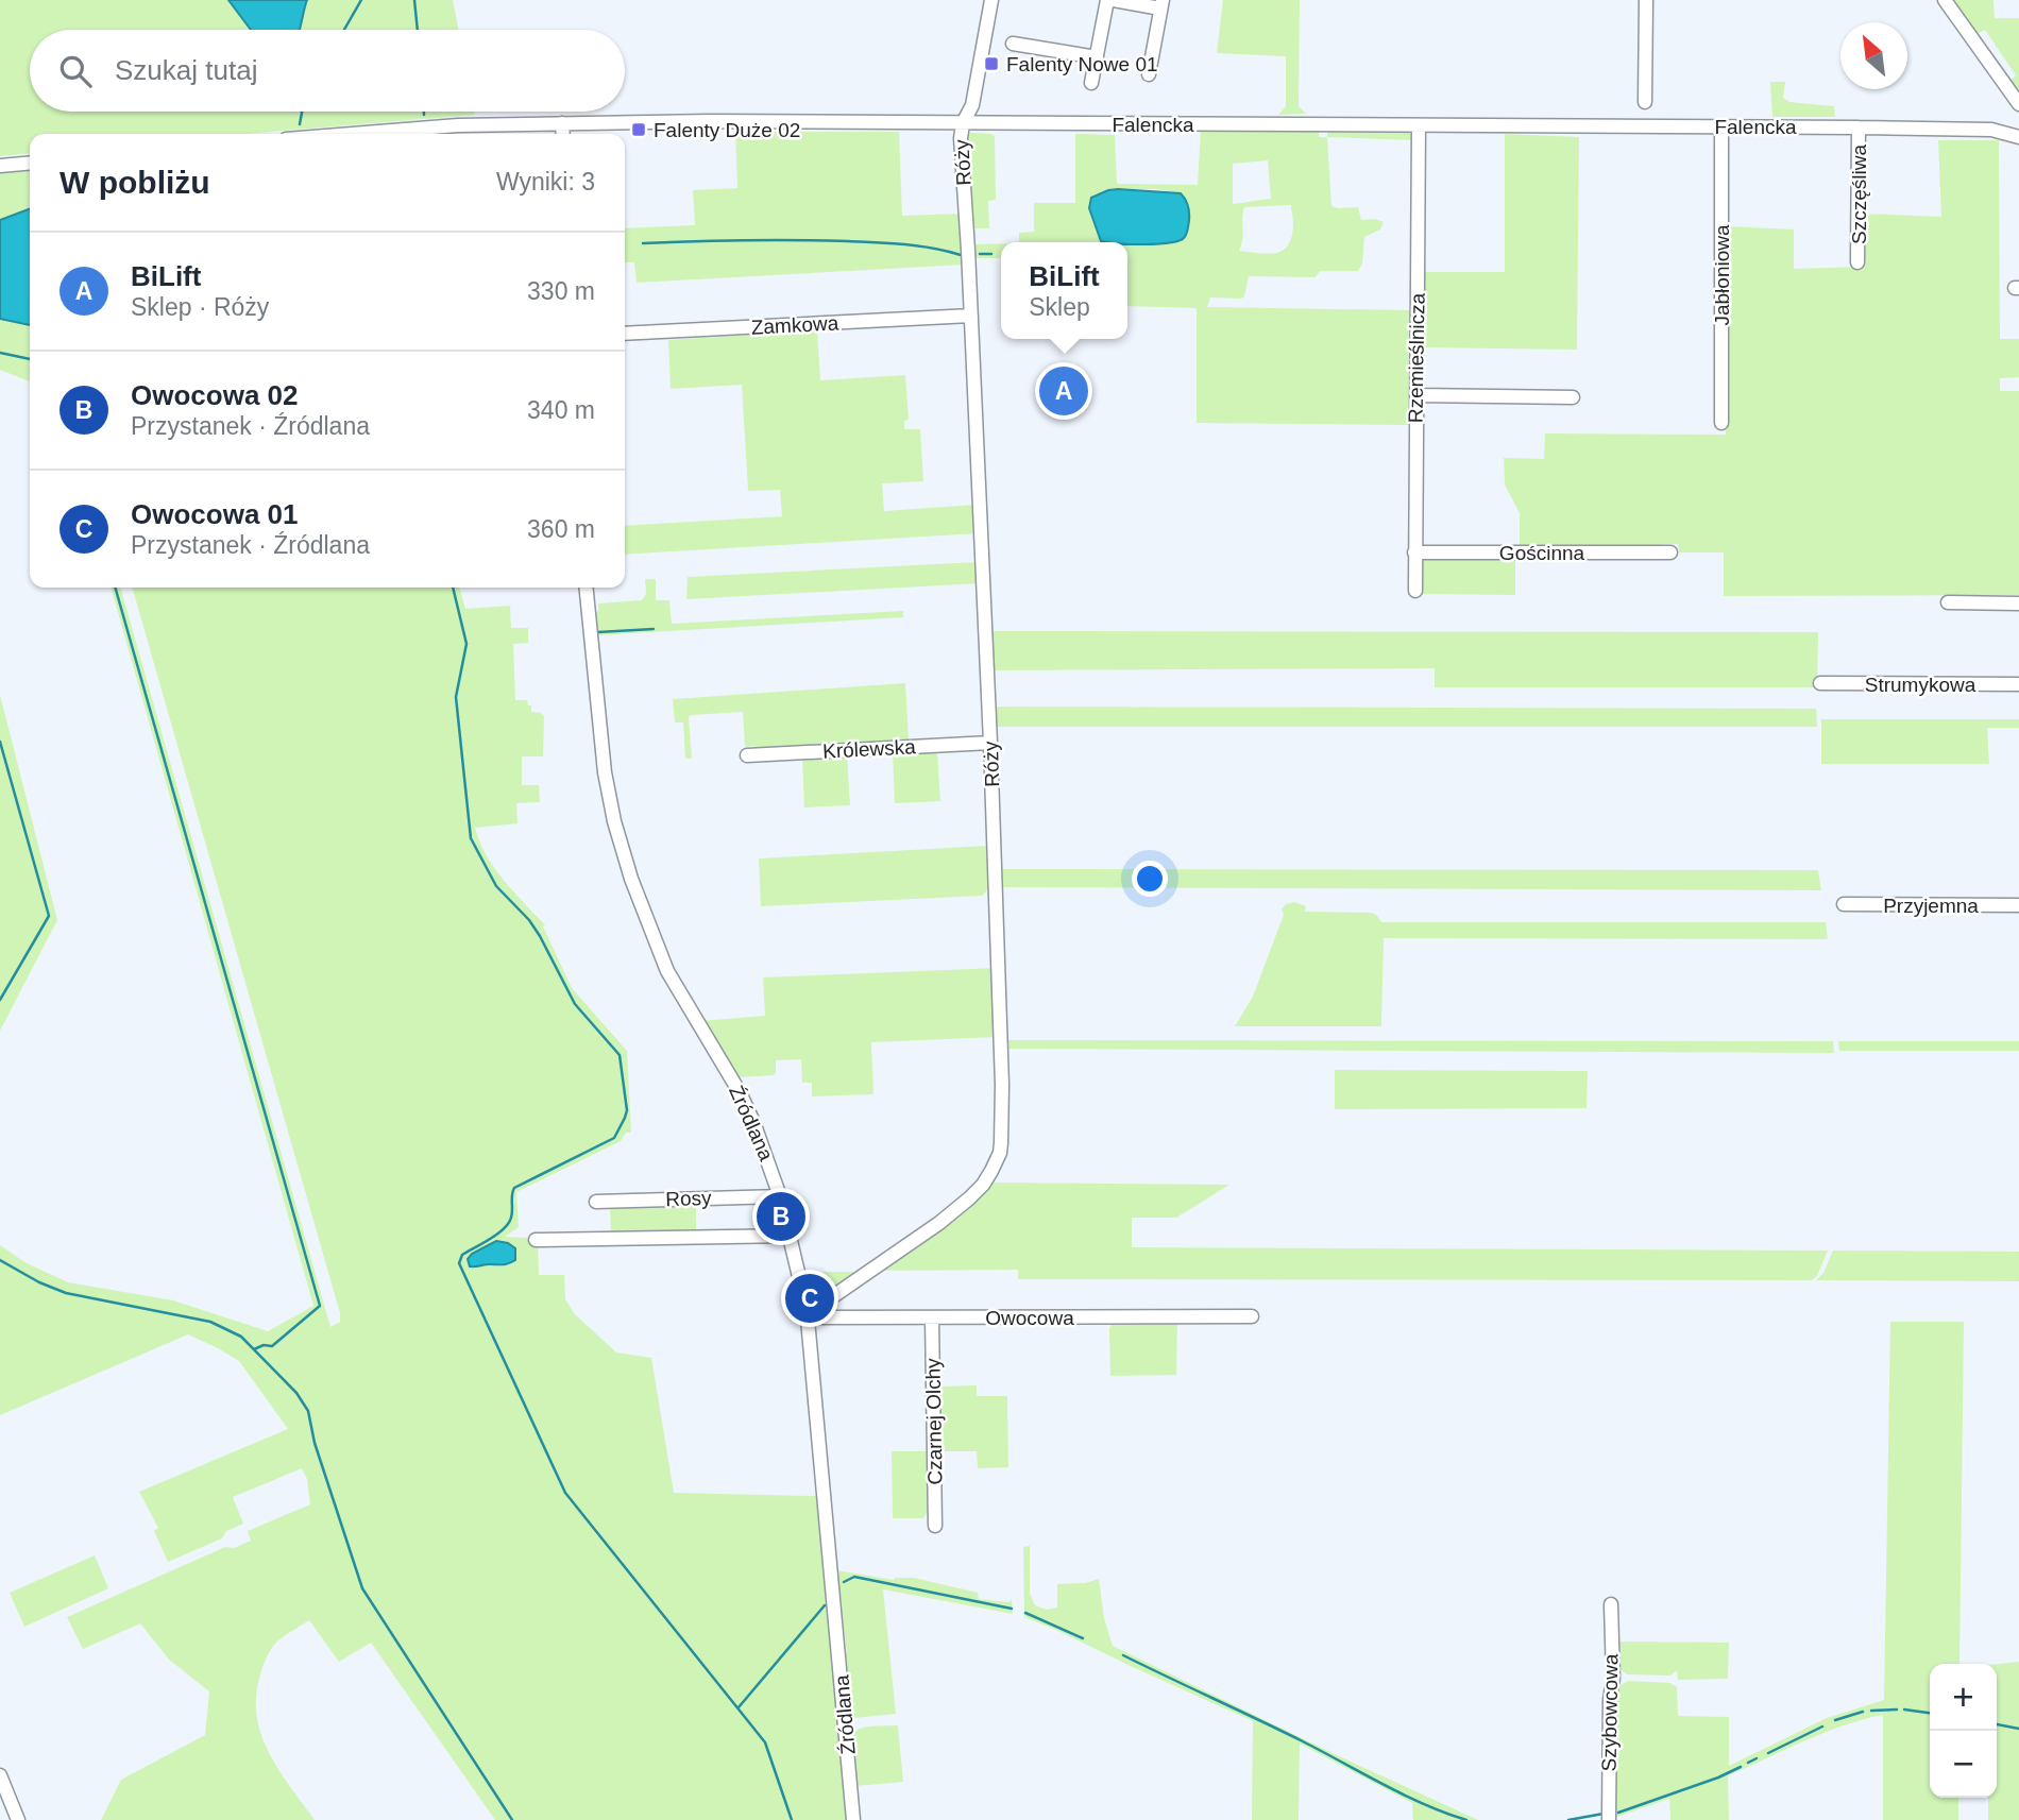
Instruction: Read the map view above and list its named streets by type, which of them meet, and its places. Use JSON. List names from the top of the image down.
{
  "streets": {
    "street": [
      "Falencka",
      "Róży",
      "Szczęśliwa",
      "Jabłoniowa",
      "Zamkowa",
      "Rzemieślnicza",
      "Gościnna",
      "Strumykowa",
      "Królewska",
      "Przyjemna",
      "Źródlana",
      "Rosy",
      "Owocowa",
      "Czarnej Olchy",
      "Szybowcowa"
    ]
  },
  "crossings": [
    ["Falencka", "Róży"],
    ["Falencka", "Szczęśliwa"],
    ["Falencka", "Jabłoniowa"],
    ["Falencka", "Rzemieślnicza"],
    ["Róży", "Zamkowa"],
    ["Róży", "Królewska"],
    ["Róży", "Źródlana"],
    ["Róży", "Owocowa"],
    ["Rzemieślnicza", "Gościnna"],
    ["Źródlana", "Rosy"],
    ["Źródlana", "Owocowa"],
    ["Owocowa", "Czarnej Olchy"]
  ],
  "places": {
    "transit": ["Falenty Nowe 01", "Falenty Duże 02"]
  },
  "north": "top left",
  "page": {
    "search": "Szukaj tutaj",
    "heading": ["W pobliżu", "Wyniki: 3"],
    "list": [
      {
        "mark": "A",
        "name": "BiLift",
        "note": "Sklep · Róży",
        "value": "330 m"
      },
      {
        "mark": "B",
        "name": "Owocowa 02",
        "note": "Przystanek · Źródlana",
        "value": "340 m"
      },
      {
        "mark": "C",
        "name": "Owocowa 01",
        "note": "Przystanek · Źródlana",
        "value": "360 m"
      }
    ],
    "popup": ["BiLift", "Sklep"],
    "pins": ["A", "B", "C"],
    "map_buttons": ["+", "−"]
  }
}
